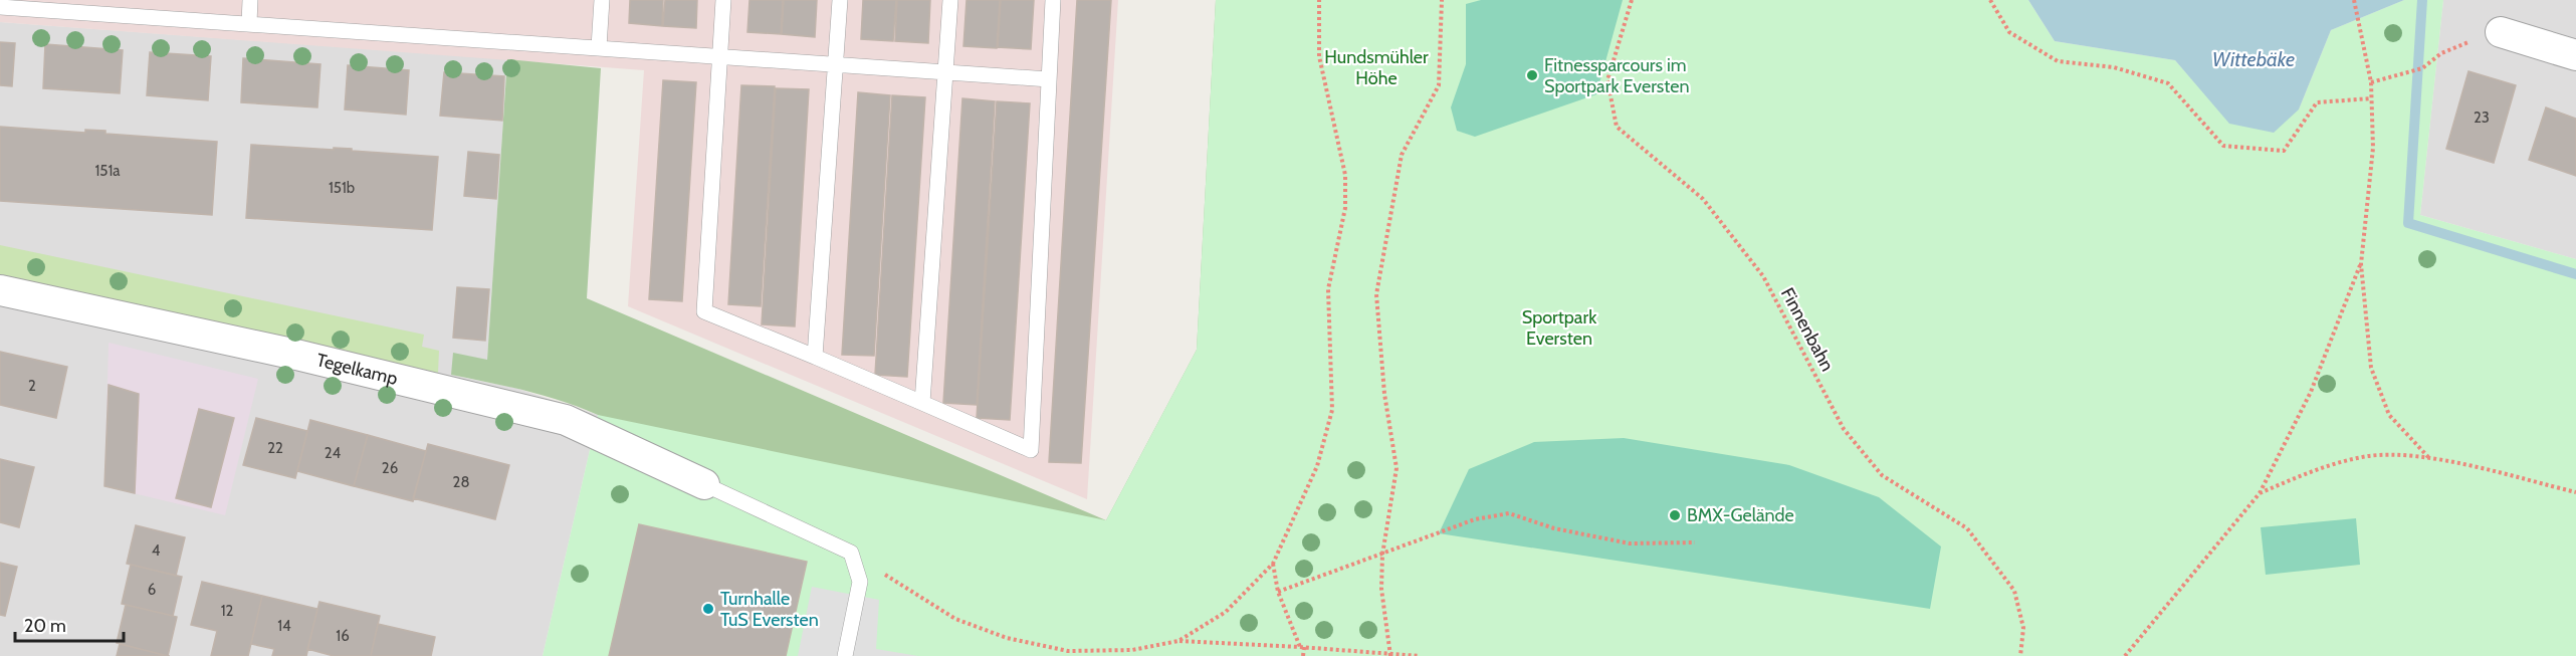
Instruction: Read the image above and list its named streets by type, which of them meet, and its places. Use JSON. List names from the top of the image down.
{
  "streets": {
    "street": ["Tegelkamp"],
    "path": ["Finnenbahn"]
  },
  "water": ["Wittebäke"],
  "parks": ["Hundsmühler Höhe", "Sportpark Eversten"],
  "places": ["Fitnessparcours im Sportpark Eversten", "BMX-Gelände", "Turnhalle TuS Eversten"],
  "house_numbers": [
    "23",
    "151a",
    "151b",
    "2",
    "22",
    "24",
    "26",
    "28",
    "4",
    "6",
    "12",
    "14",
    "16"
  ],
  "scale_bar": "20 m"
}
